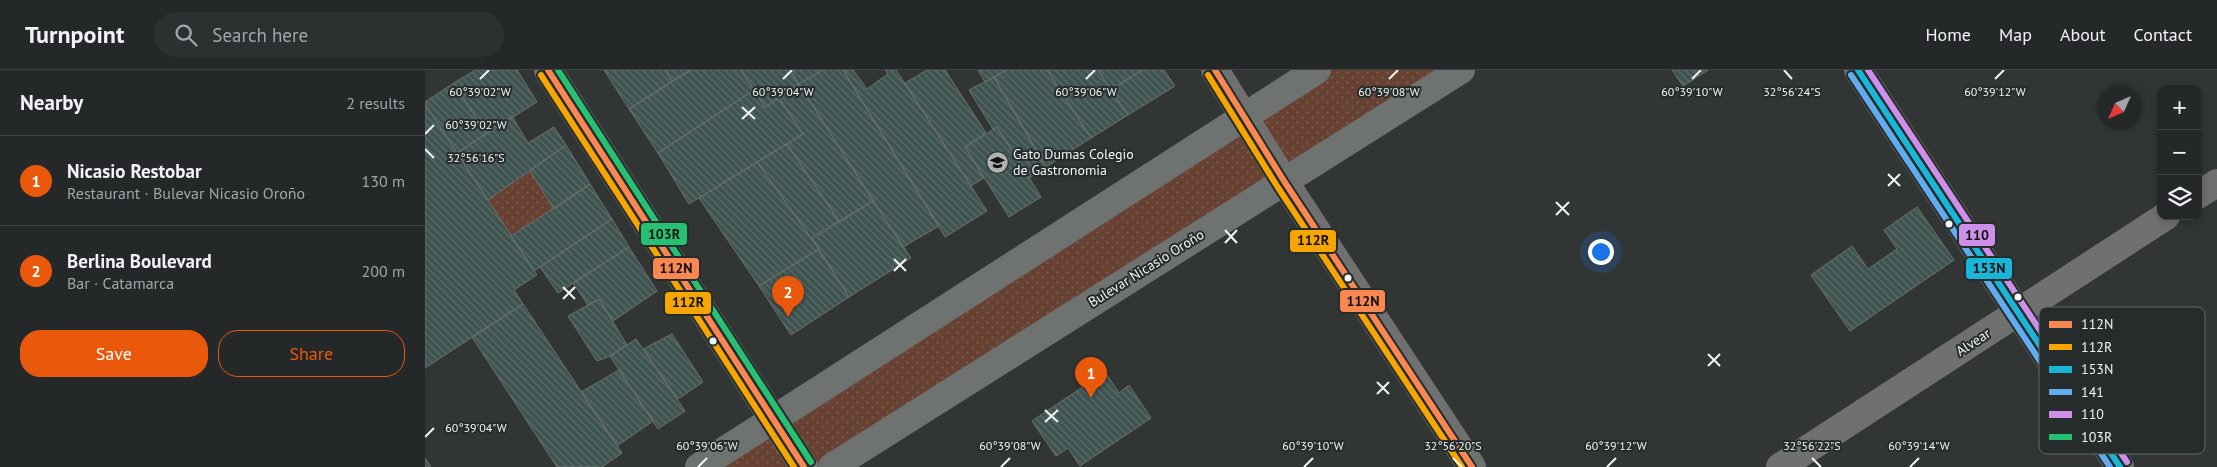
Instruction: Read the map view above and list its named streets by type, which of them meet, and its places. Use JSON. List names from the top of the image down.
{
  "streets": {
    "main road": ["Bulevar Nicasio Oroño"],
    "street": ["Alvear"]
  },
  "places": {
    "school or university": ["Gato Dumas Colegio de Gastronomia"]
  },
  "lines": [
    "transit line 112N",
    "transit line 153N",
    "transit line 110",
    "transit line 103R",
    "transit line 112R",
    "transit line 141"
  ],
  "legend": [
    "112N",
    "112R",
    "153N",
    "141",
    "110",
    "103R"
  ],
  "north": "bottom left",
  "page": {
    "header": "Turnpoint",
    "search": "Search here",
    "nav": [
      "Home",
      "Map",
      "About",
      "Contact"
    ],
    "heading": ["Nearby", "2 results"],
    "map_buttons": ["+", "−"],
    "list": [
      {
        "mark": "1",
        "name": "Nicasio Restobar",
        "note": "Restaurant · Bulevar Nicasio Oroño",
        "value": "130 m"
      },
      {
        "mark": "2",
        "name": "Berlina Boulevard",
        "note": "Bar · Catamarca",
        "value": "200 m"
      }
    ],
    "pins": ["2", "1"],
    "buttons": ["Save", "Share"]
  },
  "coordinates": [
    "60°39'02\"W",
    "60°39'04\"W",
    "60°39'06\"W",
    "60°39'08\"W",
    "32°56'24\"S",
    "60°39'12\"W",
    "60°39'10\"W",
    "32°56'16\"S",
    "32°56'20\"S",
    "32°56'22\"S",
    "60°39'14\"W"
  ]
}
